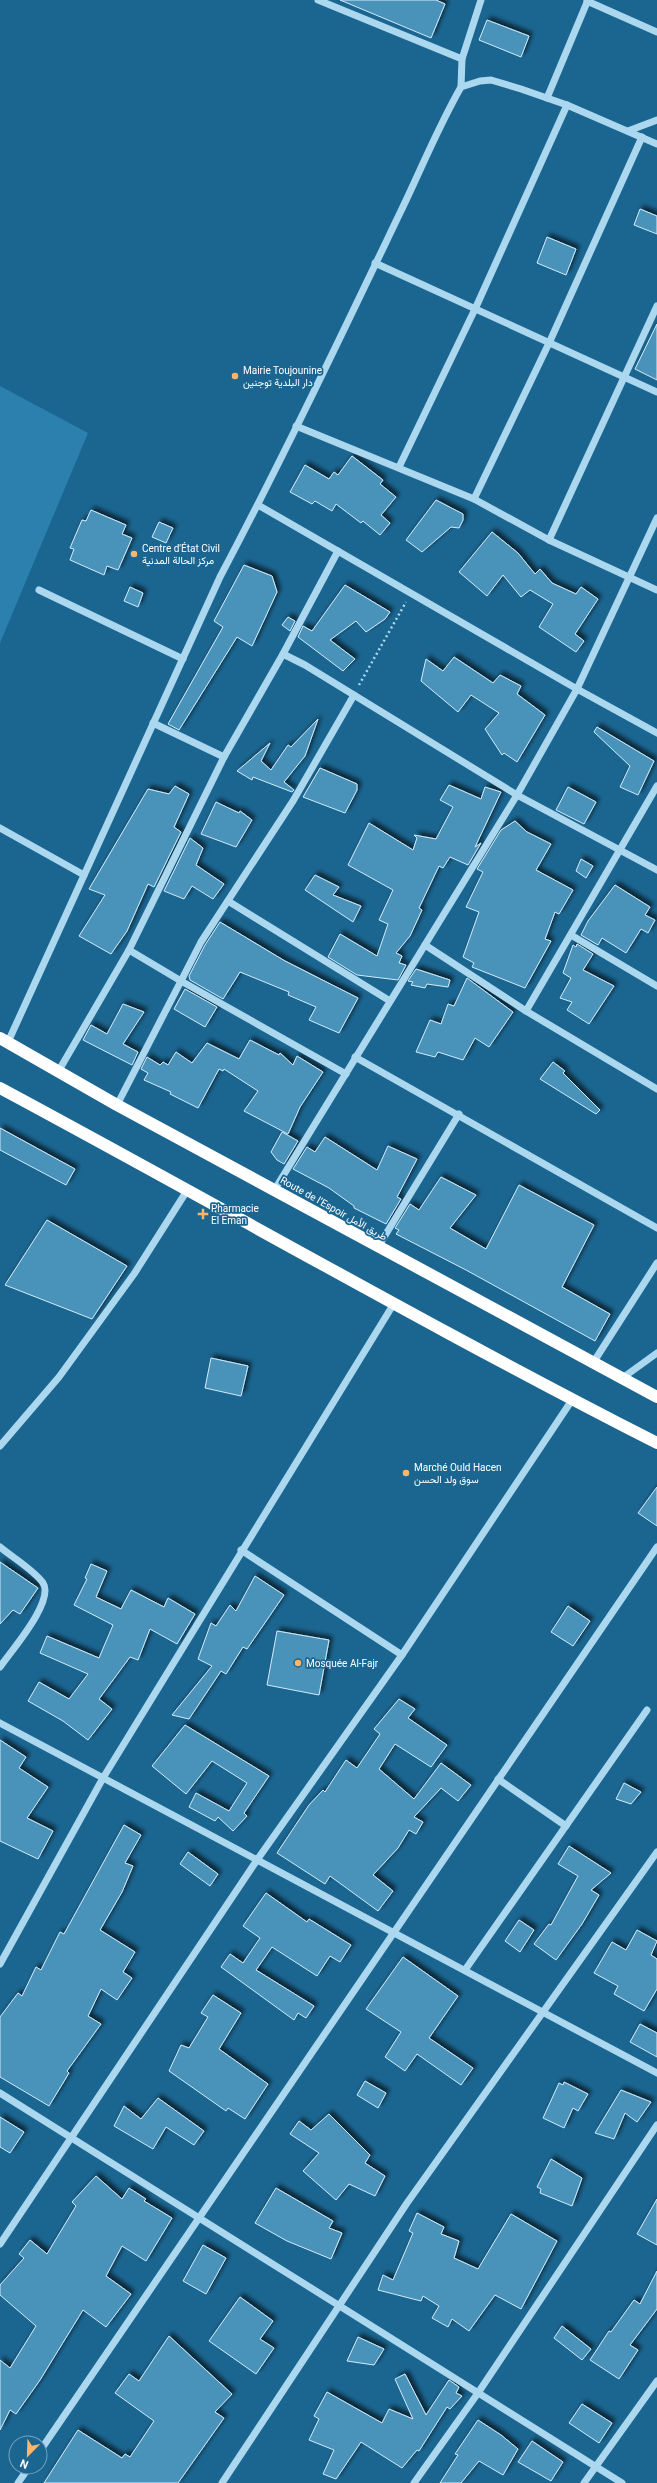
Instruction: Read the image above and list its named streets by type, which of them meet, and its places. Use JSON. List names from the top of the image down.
{
  "streets": {
    "highway": ["Route de l’Espoir طريق الأمل"]
  },
  "places": {
    "other": [
      "Mairie Toujounine دار البلدية توجنين",
      "Centre d'État Civil مركز الحالة المدنية",
      "Marché Ould Hacen سوق ولد الحسن",
      "Mosquée Al-Fajr"
    ],
    "health": ["Pharmacie El Eman"]
  },
  "north": "bottom left"
}
